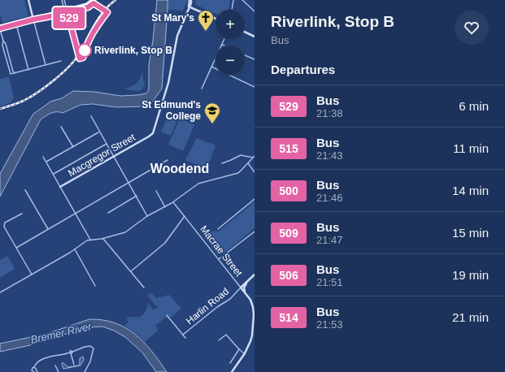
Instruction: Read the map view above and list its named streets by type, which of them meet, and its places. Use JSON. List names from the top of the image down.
{
  "streets": {
    "street": ["Macgregor Street", "Macrae Street", "Harlin Road"]
  },
  "crossings": [
    ["Macrae Street", "Harlin Road"]
  ],
  "districts": ["Woodend"],
  "water": ["Bremer River"],
  "places": {
    "church": ["St Mary's"],
    "other": ["Riverlink, Stop B"],
    "school or university": ["St Edmund's College"]
  },
  "lines": ["bus line 529"],
  "page": {
    "on_map": "529",
    "heading": [
      ["Riverlink, Stop B", "Bus"],
      "Departures"
    ],
    "map_buttons": ["+", "−"],
    "list": [
      {
        "mark": "529",
        "name": "Bus",
        "note": "21:38",
        "value": "6 min"
      },
      {
        "mark": "515",
        "name": "Bus",
        "note": "21:43",
        "value": "11 min"
      },
      {
        "mark": "500",
        "name": "Bus",
        "note": "21:46",
        "value": "14 min"
      },
      {
        "mark": "509",
        "name": "Bus",
        "note": "21:47",
        "value": "15 min"
      },
      {
        "mark": "506",
        "name": "Bus",
        "note": "21:51",
        "value": "19 min"
      },
      {
        "mark": "514",
        "name": "Bus",
        "note": "21:53",
        "value": "21 min"
      }
    ]
  }
}
